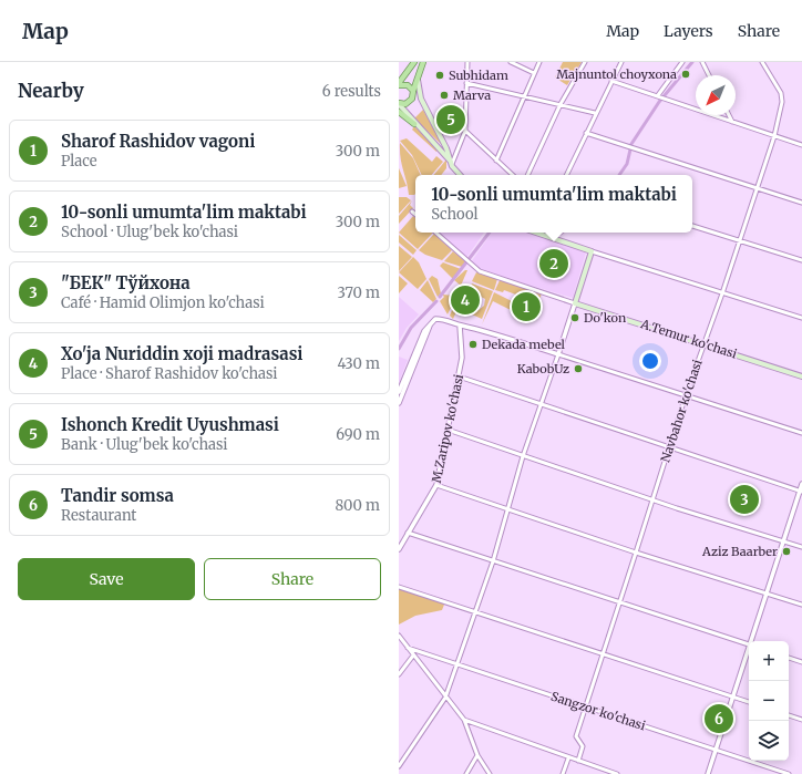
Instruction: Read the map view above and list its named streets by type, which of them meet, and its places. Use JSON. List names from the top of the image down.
{
  "streets": {
    "main road": ["A.Temur ko'chasi"],
    "street": ["Navbahor ko'chasi", "M.Zaripov ko'chasi", "Sangzor ko'chasi"]
  },
  "crossings": [
    ["A.Temur ko'chasi", "Navbahor ko'chasi"],
    ["Navbahor ko'chasi", "Sangzor ko'chasi"]
  ],
  "places": [
    "Majnuntol choyxona",
    "Subhidam",
    "Marva",
    "Do'kon",
    "Dekada mebel",
    "KabobUz",
    "Aziz Baarber"
  ],
  "north": "bottom left",
  "page": {
    "header": "Map",
    "nav": ["Map", "Layers", "Share"],
    "heading": ["Nearby", "6 results"],
    "pins": [
      "5",
      "2",
      "4",
      "1",
      "3",
      "6"
    ],
    "list": [
      {
        "mark": "1",
        "name": "Sharof Rashidov vagoni",
        "note": "Place",
        "value": "300 m"
      },
      {
        "mark": "2",
        "name": "10-sonli umumta'lim maktabi",
        "note": "School · Ulug'bek ko'chasi",
        "value": "300 m"
      },
      {
        "mark": "3",
        "name": "\"БЕК\" Тўйхона",
        "note": "Café · Hamid Olimjon ko'chasi",
        "value": "370 m"
      },
      {
        "mark": "4",
        "name": "Xo'ja Nuriddin xoji madrasasi",
        "note": "Place · Sharof Rashidov ko'chasi",
        "value": "430 m"
      },
      {
        "mark": "5",
        "name": "Ishonch Kredit Uyushmasi",
        "note": "Bank · Ulug'bek ko'chasi",
        "value": "690 m"
      },
      {
        "mark": "6",
        "name": "Tandir somsa",
        "note": "Restaurant",
        "value": "800 m"
      }
    ],
    "popup": ["10-sonli umumta'lim maktabi", "School"],
    "buttons": ["Save", "Share"],
    "map_buttons": ["+", "−"]
  }
}
